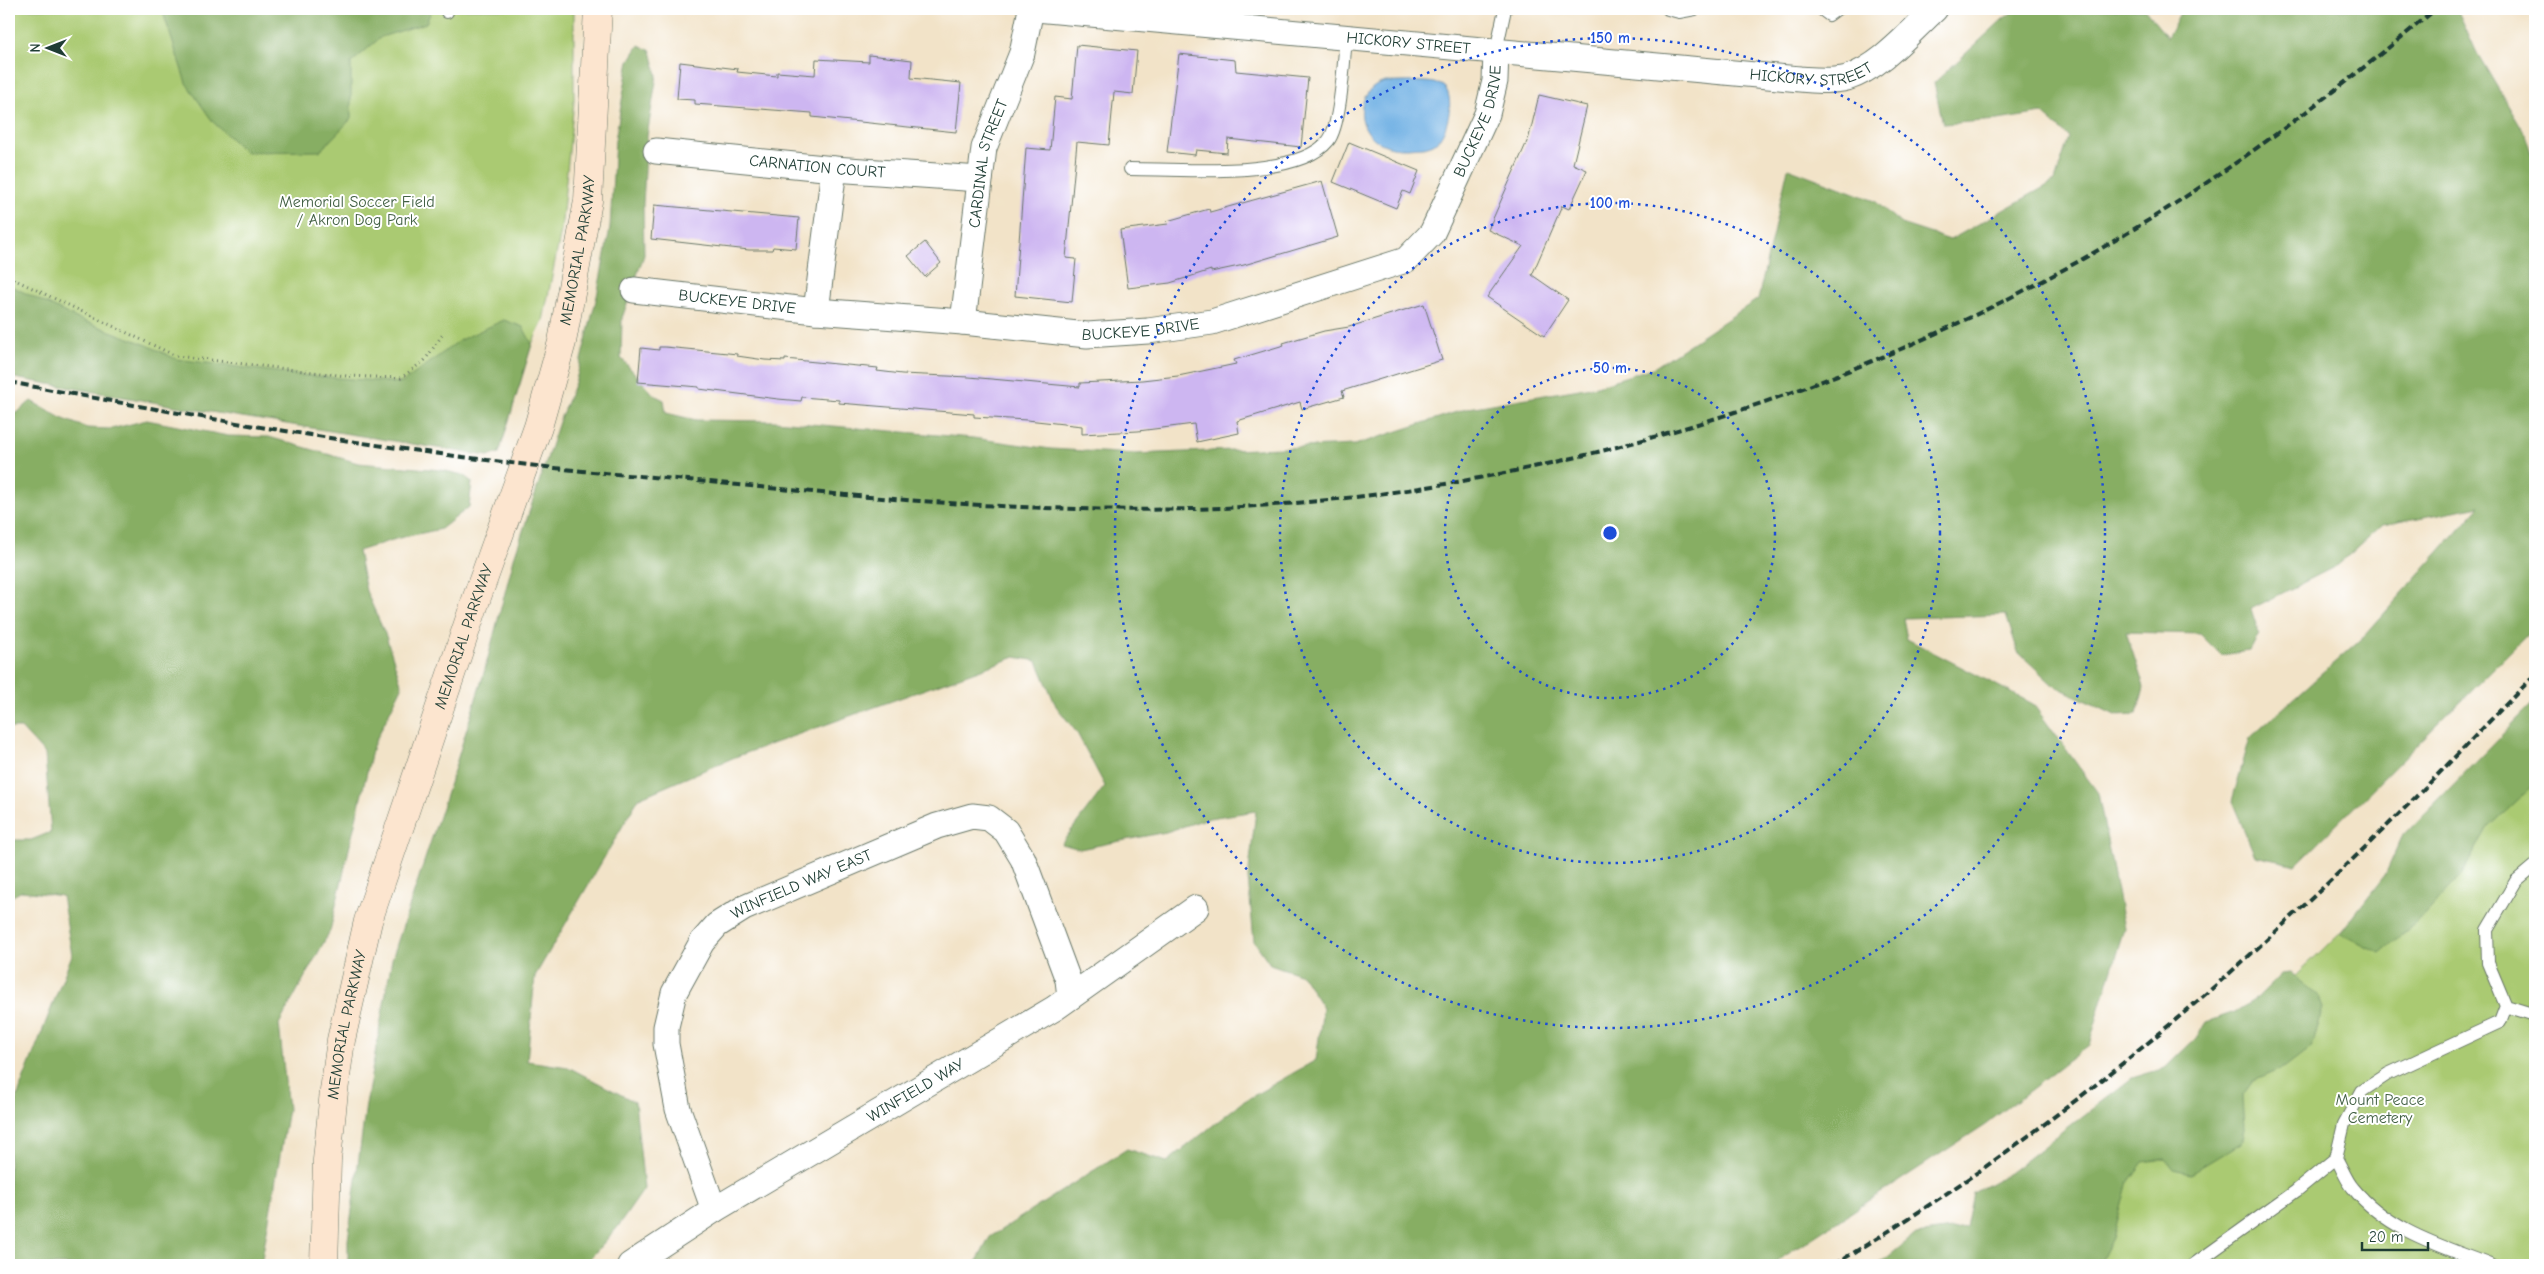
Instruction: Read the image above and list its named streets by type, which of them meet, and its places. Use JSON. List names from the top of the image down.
{
  "streets": {
    "main road": ["MEMORIAL PARKWAY"],
    "street": [
      "HICKORY STREET",
      "BUCKEYE DRIVE",
      "CARDINAL STREET",
      "CARNATION COURT",
      "WINFIELD WAY EAST",
      "WINFIELD WAY"
    ]
  },
  "crossings": [
    ["HICKORY STREET", "BUCKEYE DRIVE"],
    ["BUCKEYE DRIVE", "CARDINAL STREET"],
    ["CARDINAL STREET", "CARNATION COURT"],
    ["WINFIELD WAY EAST", "WINFIELD WAY"]
  ],
  "parks": ["Memorial Soccer Field / Akron Dog Park", "Mount Peace Cemetery"],
  "scale_bar": "20 m",
  "north": "left",
  "rings": ["150 m", "100 m", "50 m"]
}
